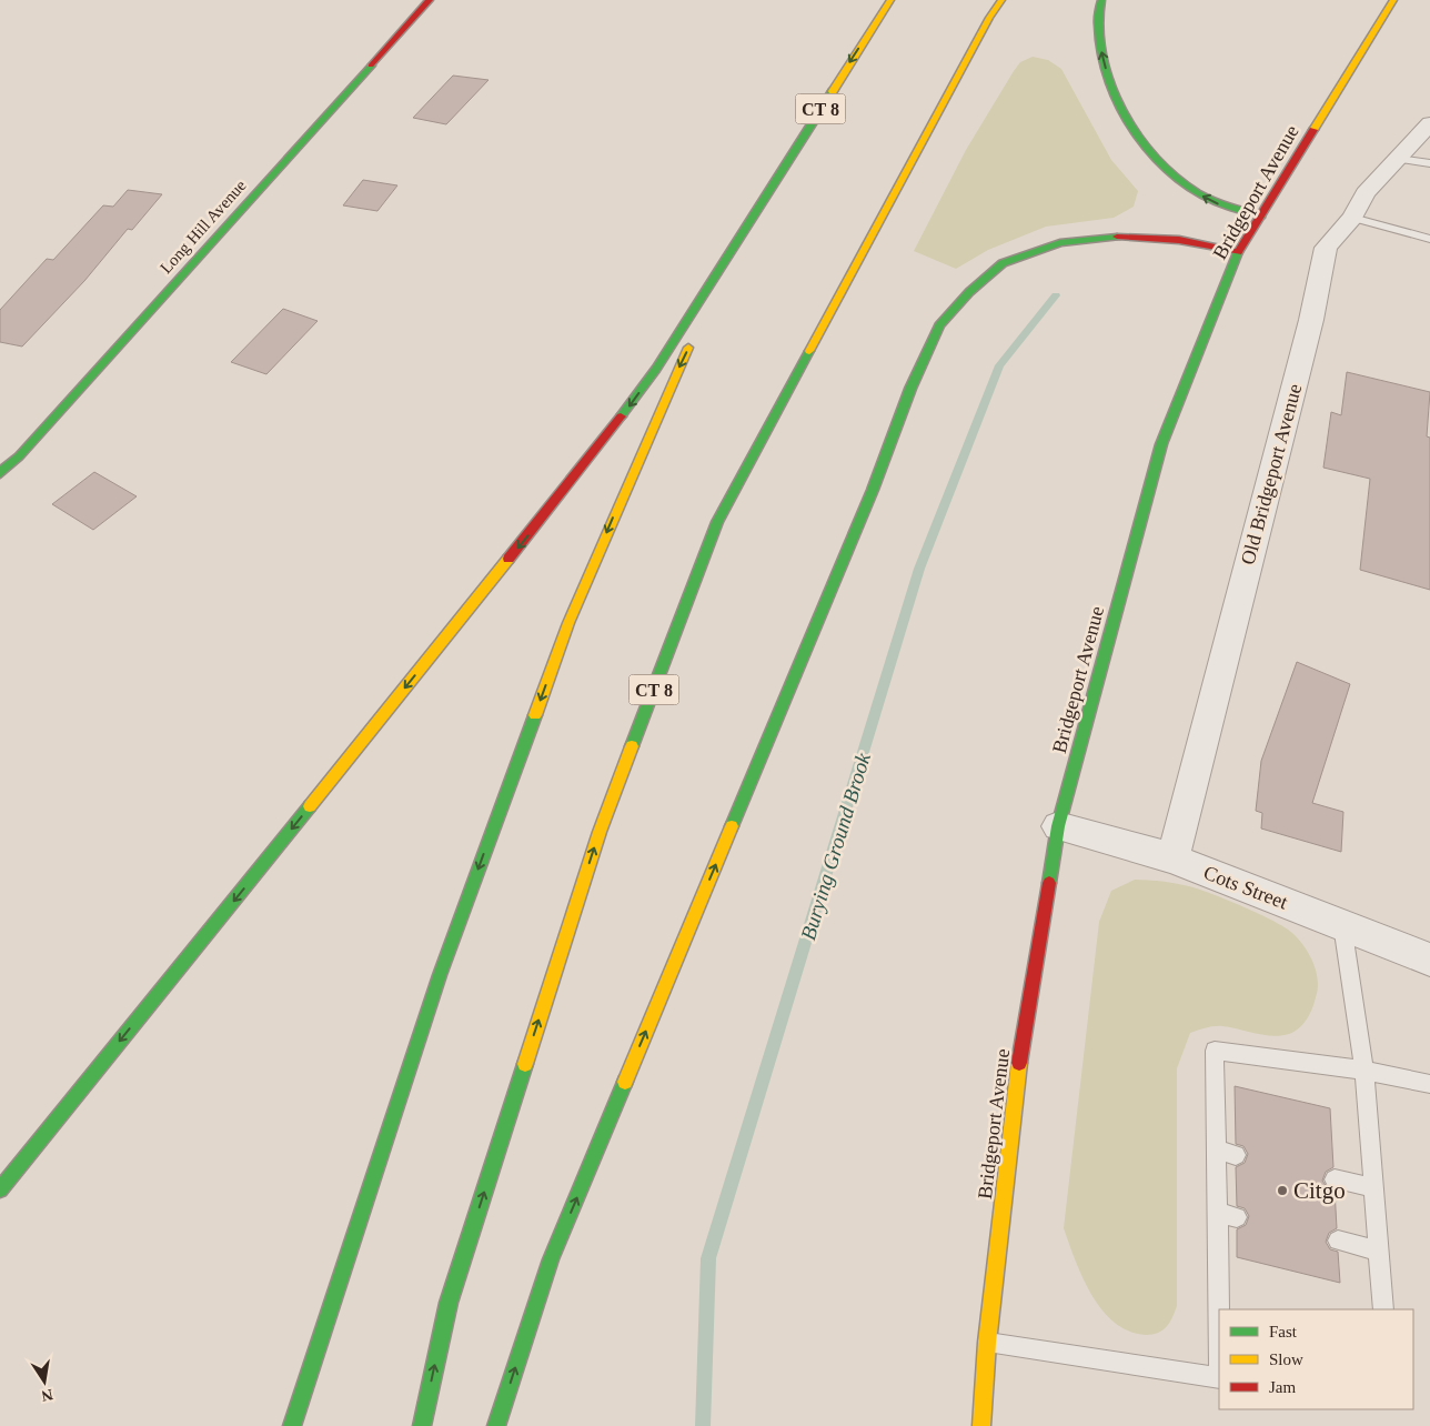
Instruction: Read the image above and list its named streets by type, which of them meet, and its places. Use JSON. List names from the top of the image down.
{
  "streets": {
    "main road": ["CT 8", "Bridgeport Avenue", "Long Hill Avenue"],
    "street": ["Old Bridgeport Avenue", "Cots Street"]
  },
  "crossings": [
    ["Bridgeport Avenue", "Cots Street"],
    ["Old Bridgeport Avenue", "Cots Street"]
  ],
  "water": ["Burying Ground Brook"],
  "places": ["Citgo"],
  "legend": ["Fast", "Slow", "Jam"],
  "north": "bottom"
}
